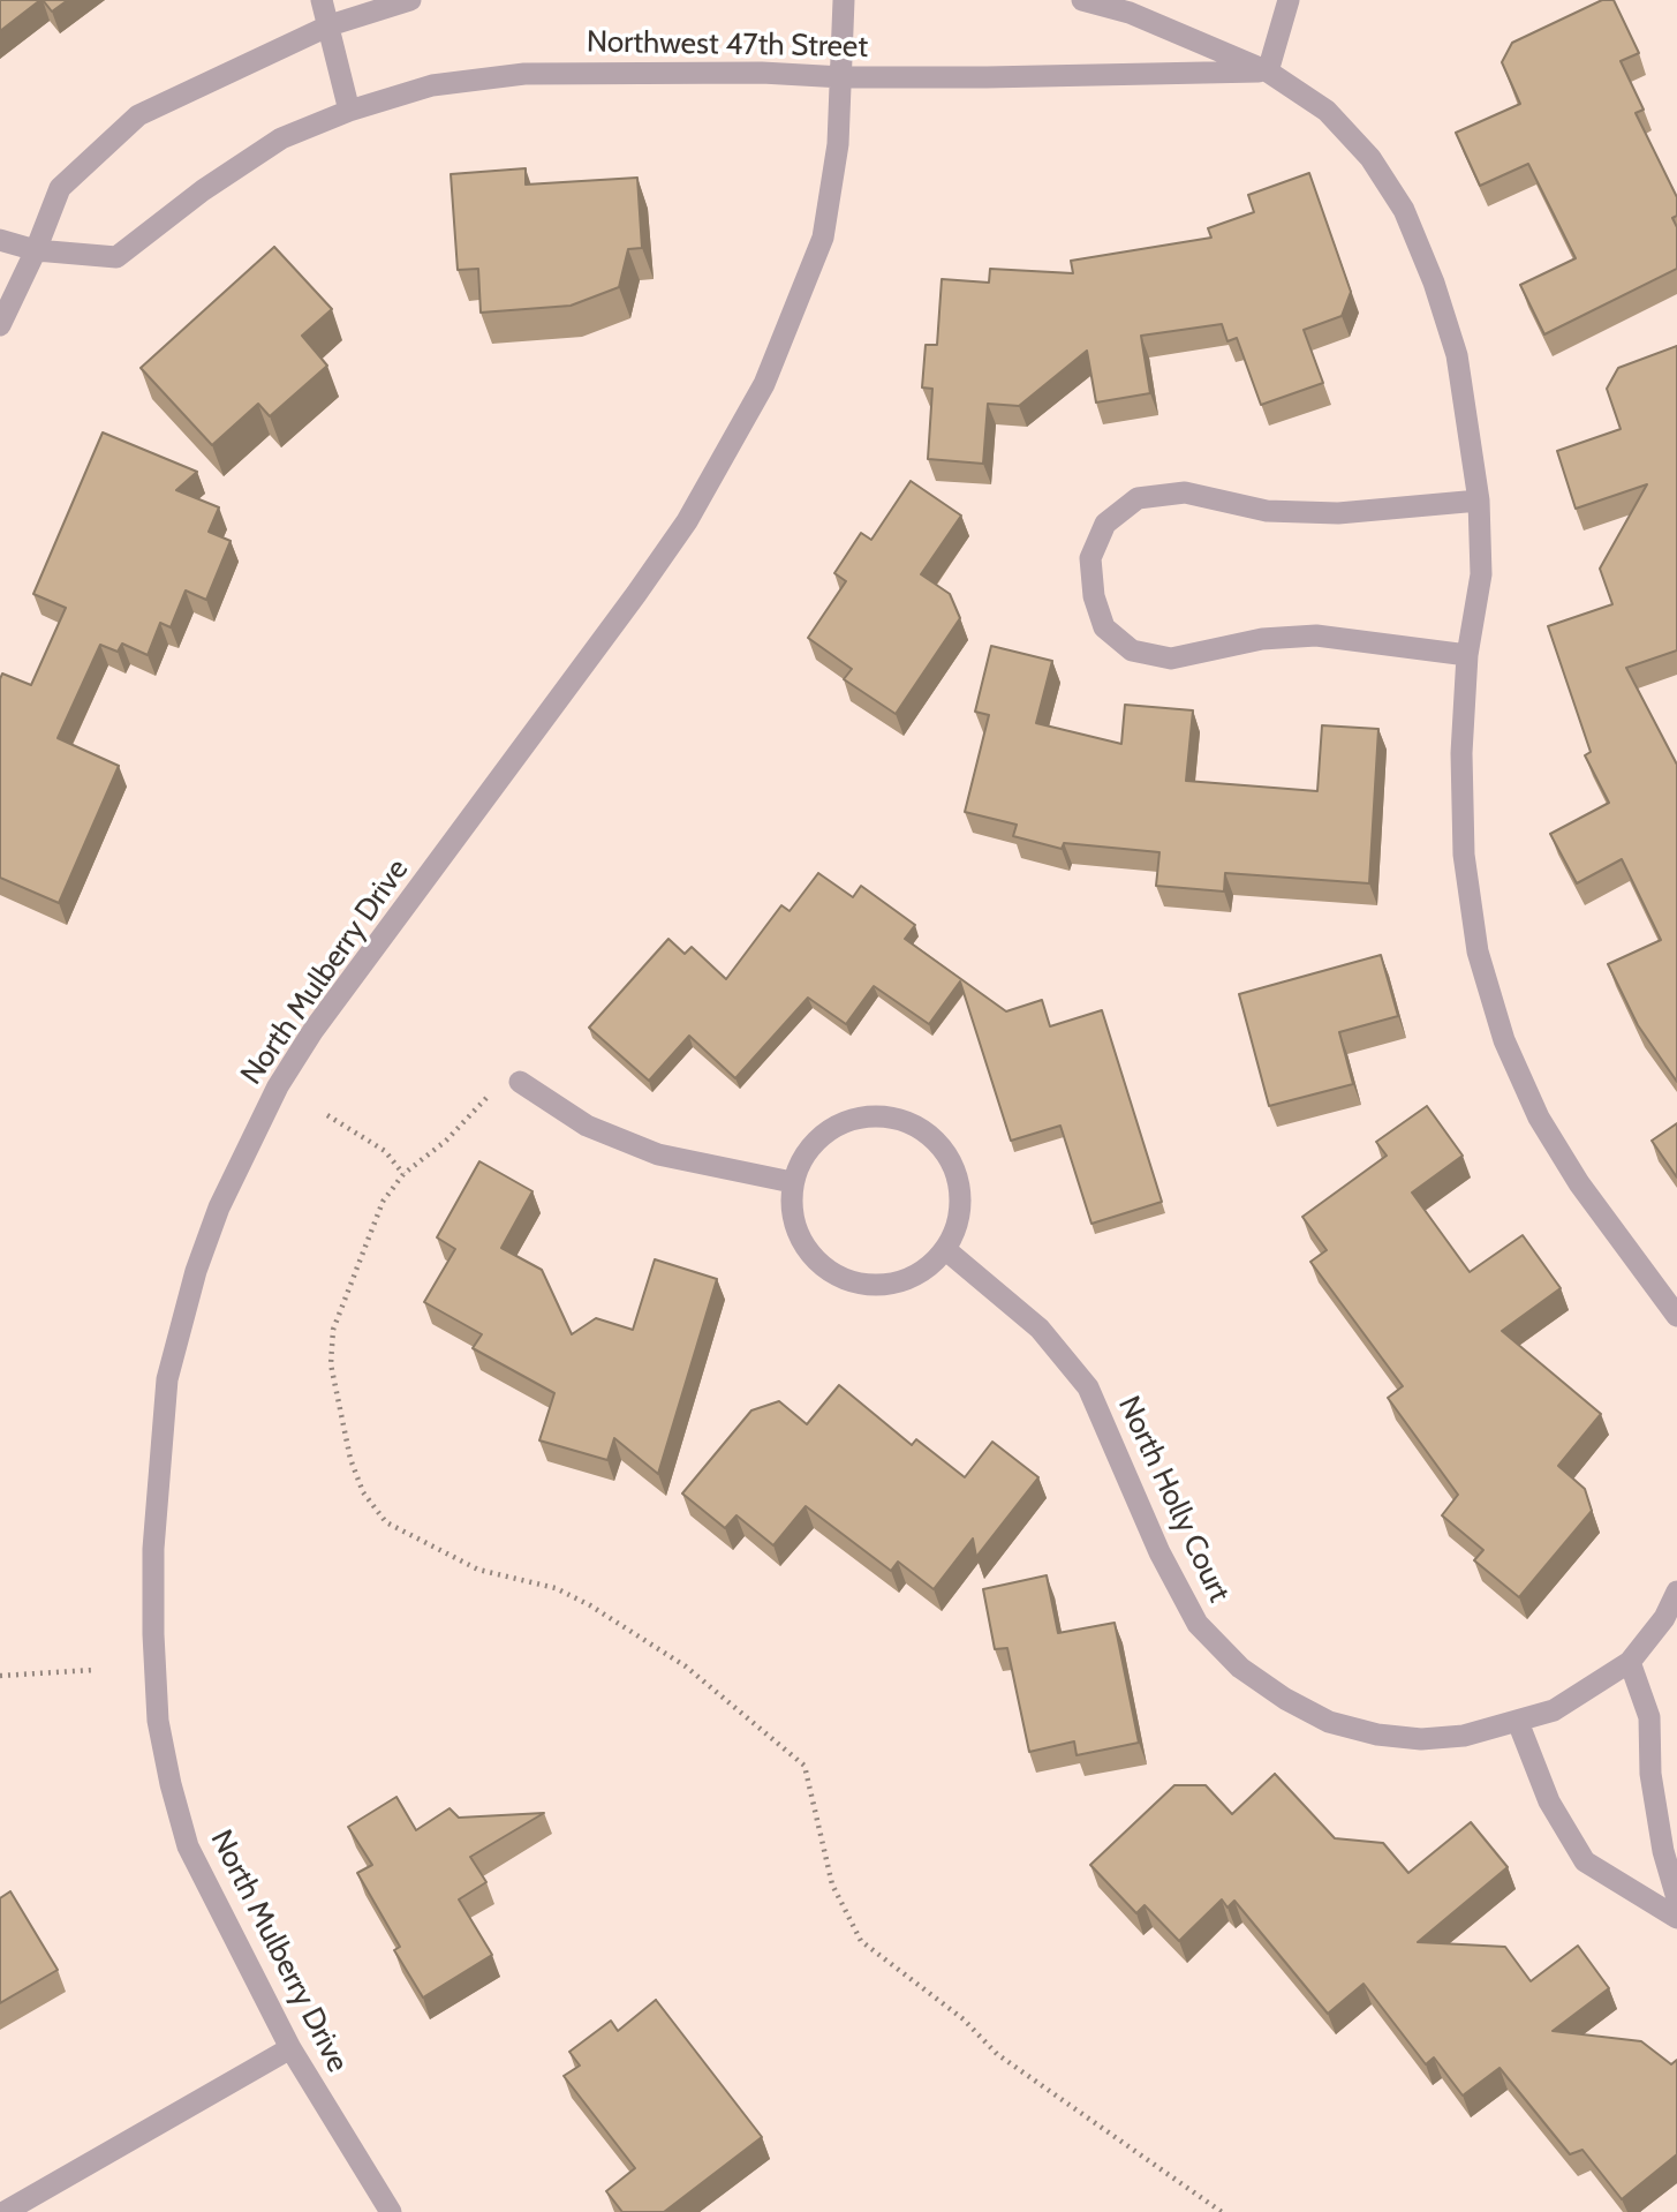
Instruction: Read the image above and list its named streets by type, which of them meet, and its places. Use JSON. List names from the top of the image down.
{
  "streets": {
    "street": ["Northwest 47th Street", "North Mulberry Drive", "North Holly Court"]
  },
  "crossings": [
    ["Northwest 47th Street", "North Mulberry Drive"]
  ]
}
